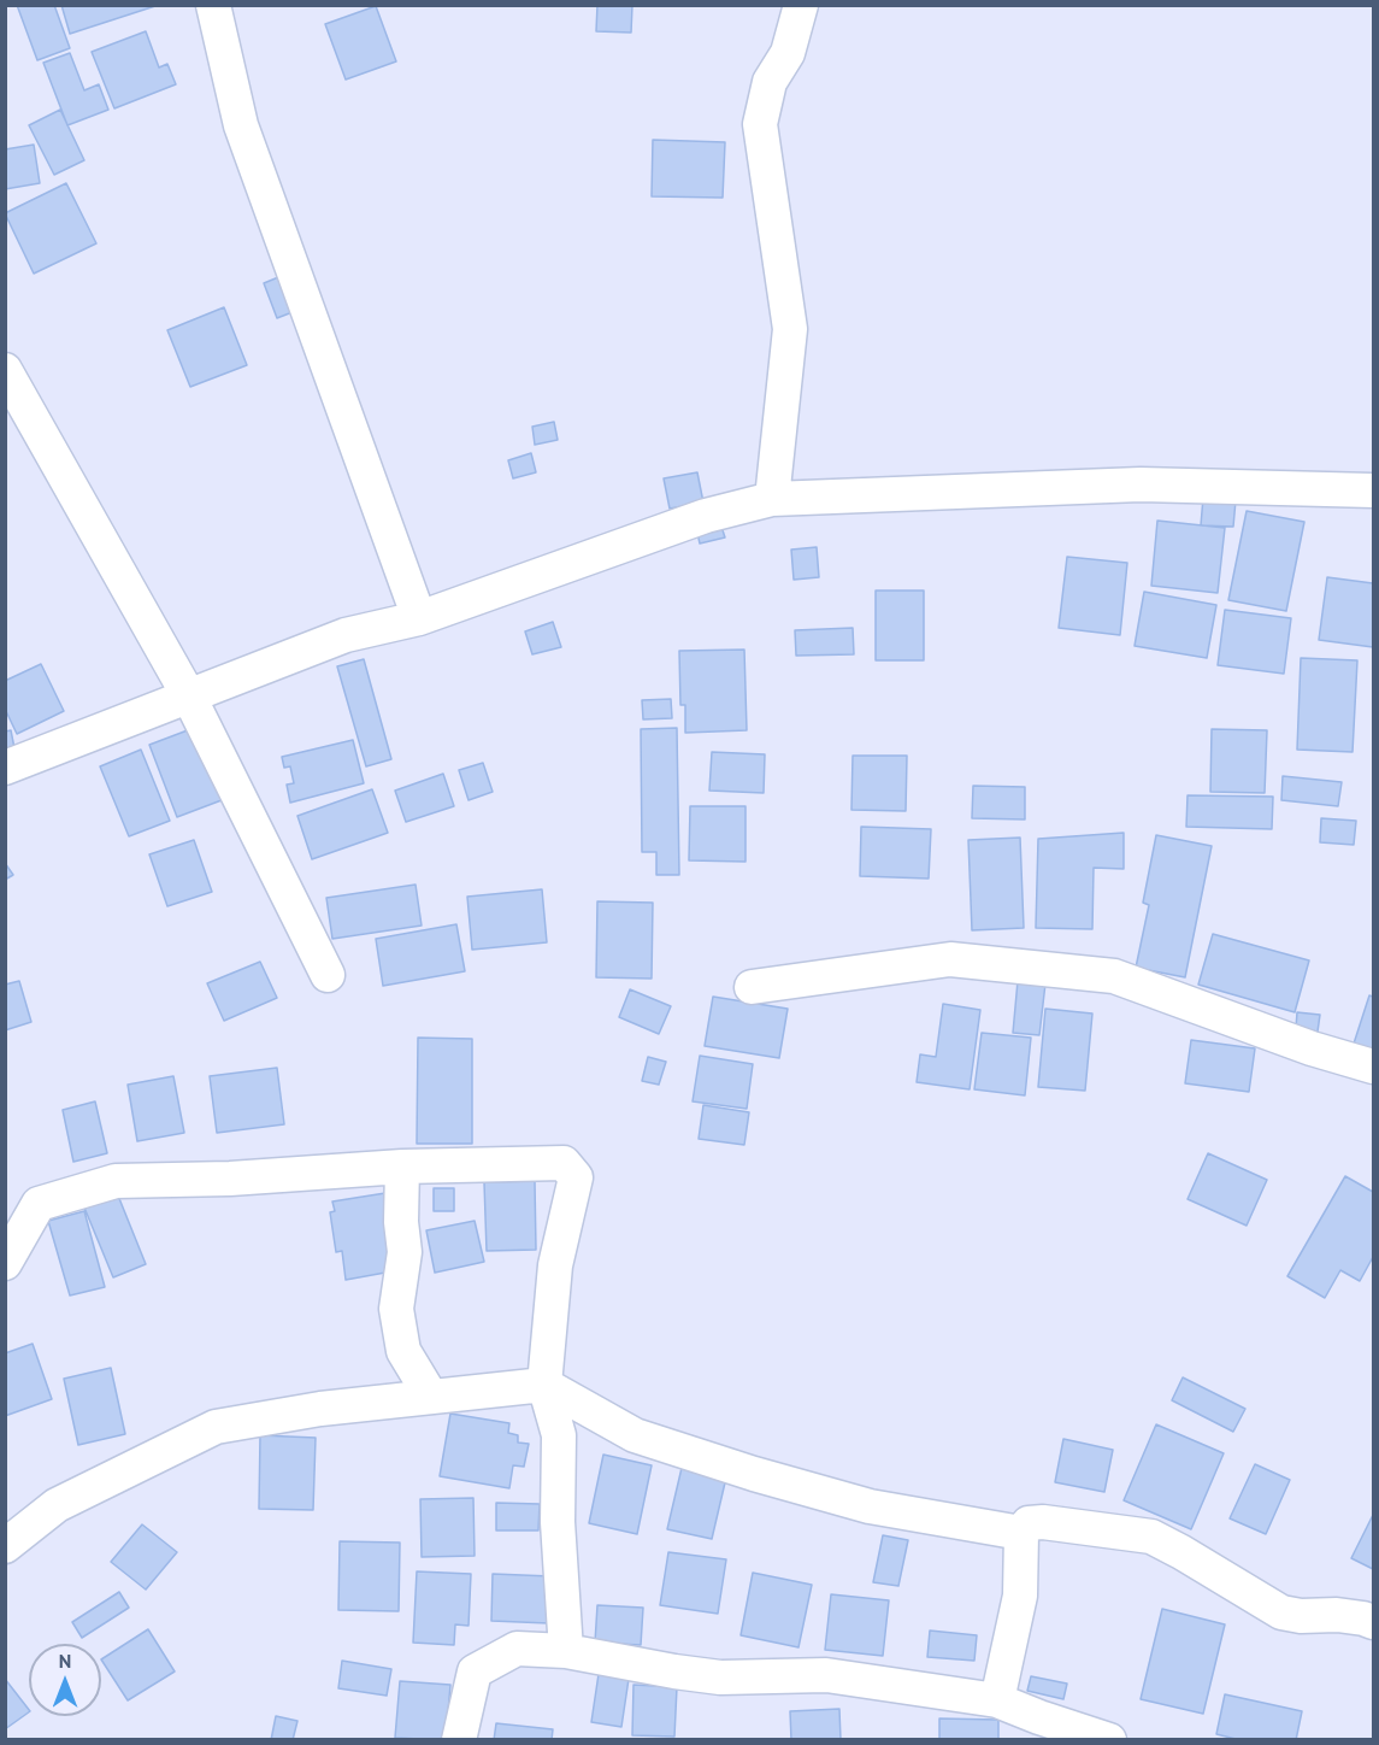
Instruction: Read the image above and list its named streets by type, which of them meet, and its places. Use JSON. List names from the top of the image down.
{
  "north": "top"
}
